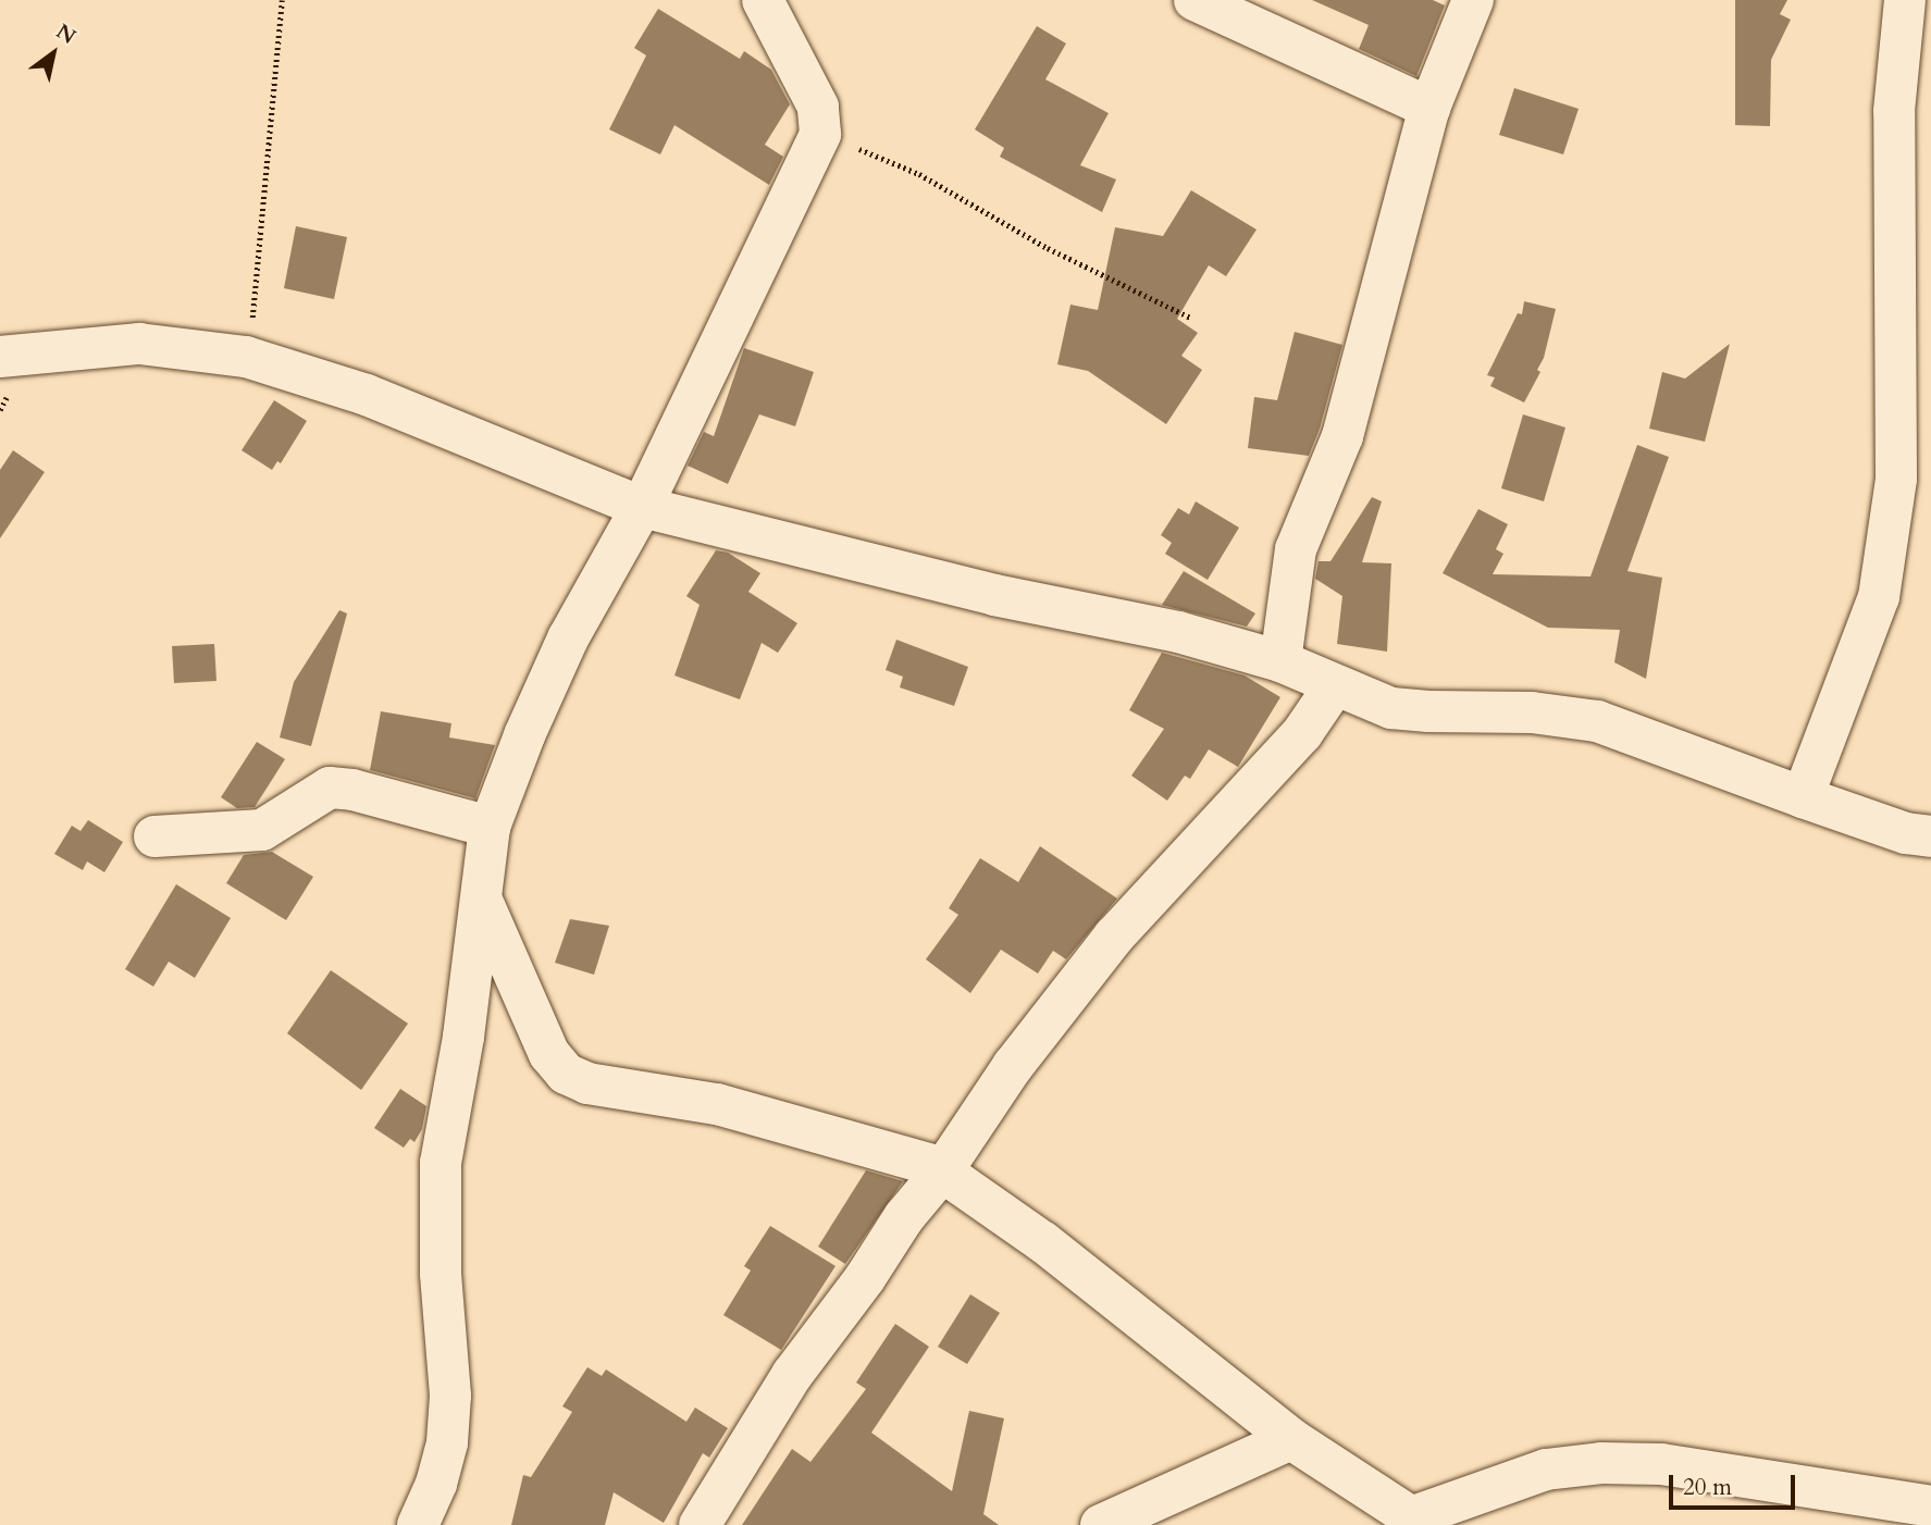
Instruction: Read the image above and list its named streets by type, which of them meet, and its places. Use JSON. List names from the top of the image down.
{
  "scale_bar": "20 m",
  "north": "top right"
}
